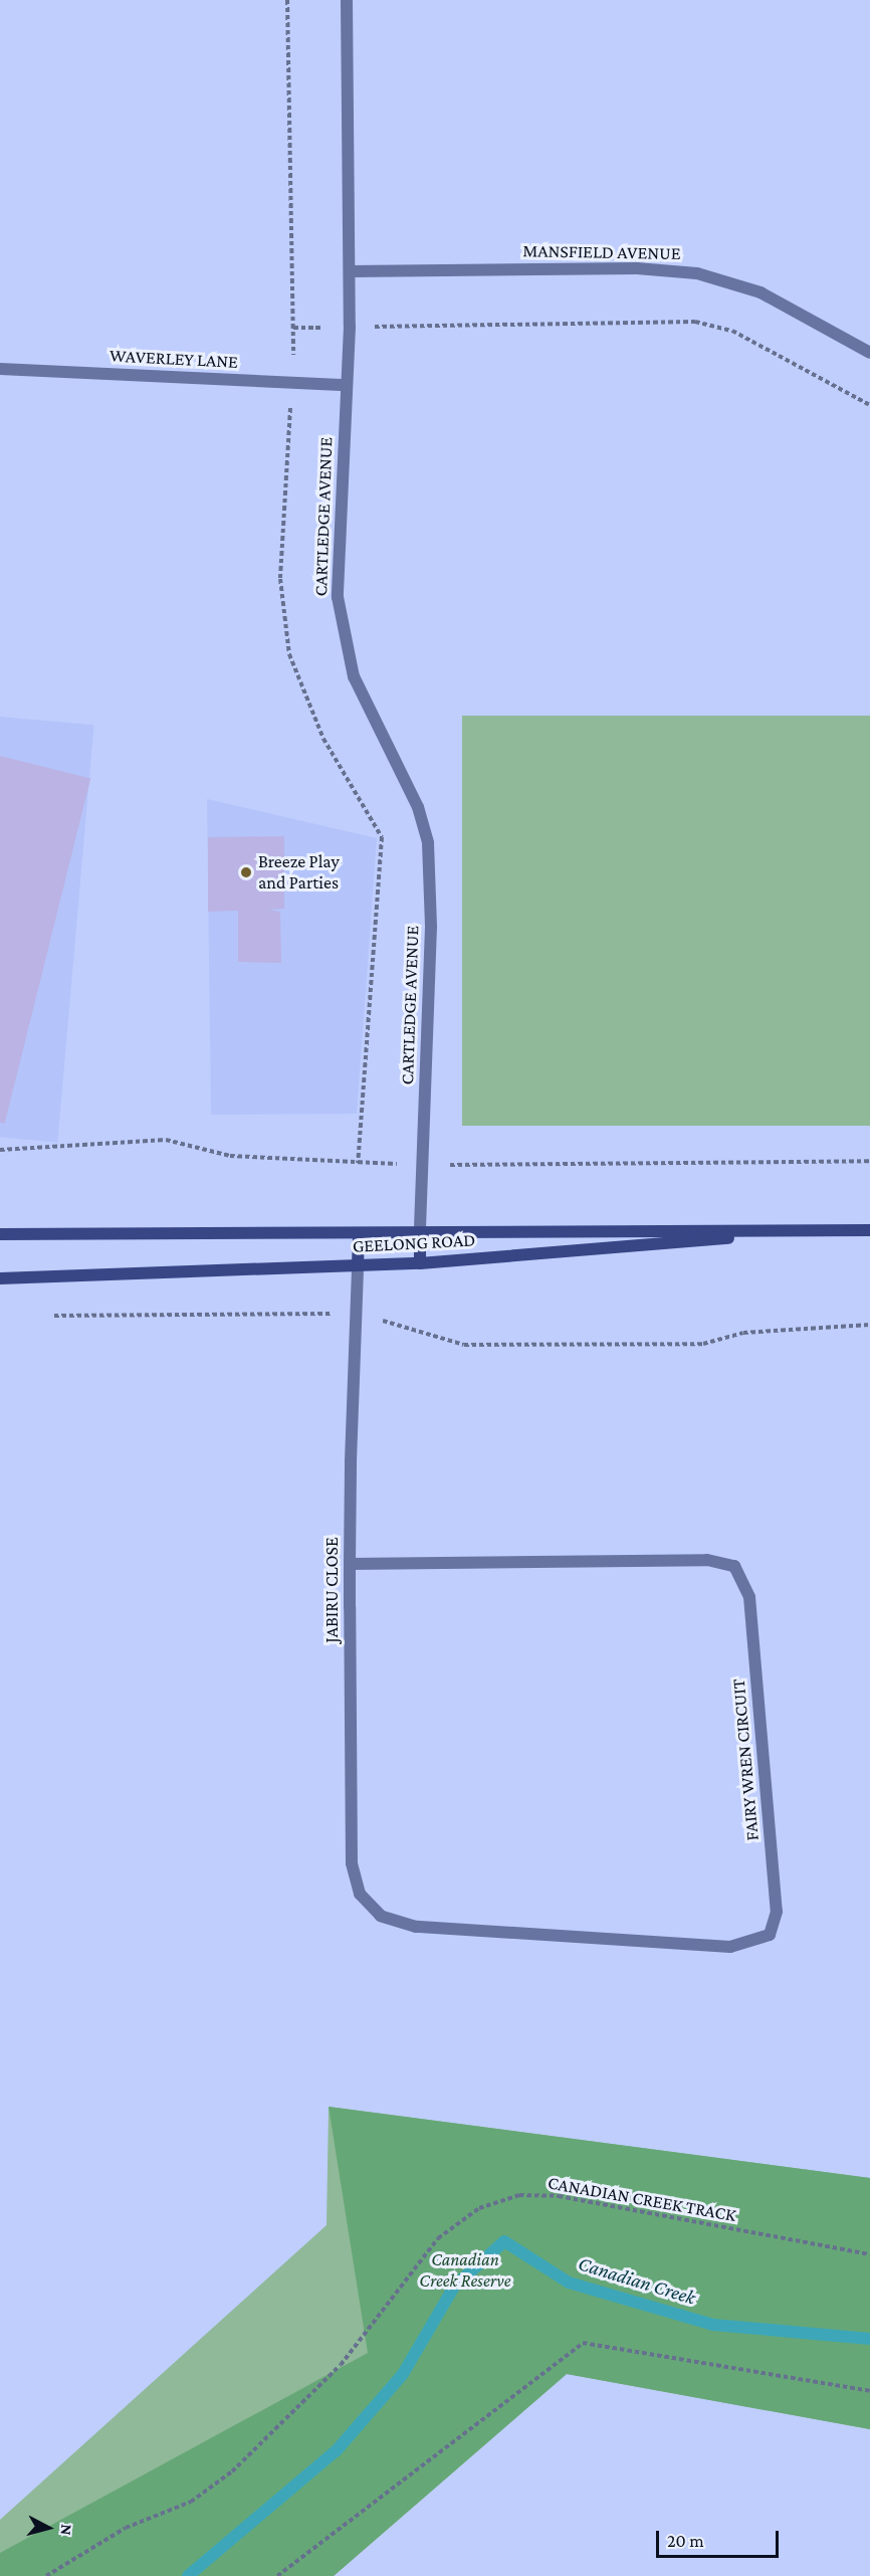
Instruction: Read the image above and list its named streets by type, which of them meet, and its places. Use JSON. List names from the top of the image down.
{
  "streets": {
    "main road": ["GEELONG ROAD"],
    "street": [
      "MANSFIELD AVENUE",
      "WAVERLEY LANE",
      "CARTLEDGE AVENUE",
      "JABIRU CLOSE",
      "FAIRY WREN CIRCUIT"
    ],
    "path": ["CANADIAN CREEK TRACK"]
  },
  "crossings": [
    ["MANSFIELD AVENUE", "CARTLEDGE AVENUE"],
    ["WAVERLEY LANE", "CARTLEDGE AVENUE"],
    ["CARTLEDGE AVENUE", "GEELONG ROAD"],
    ["GEELONG ROAD", "JABIRU CLOSE"],
    ["JABIRU CLOSE", "FAIRY WREN CIRCUIT"]
  ],
  "water": ["Canadian Creek"],
  "parks": ["Canadian Creek Reserve"],
  "places": ["Breeze Play and Parties"],
  "scale_bar": "20 m",
  "north": "right"
}
